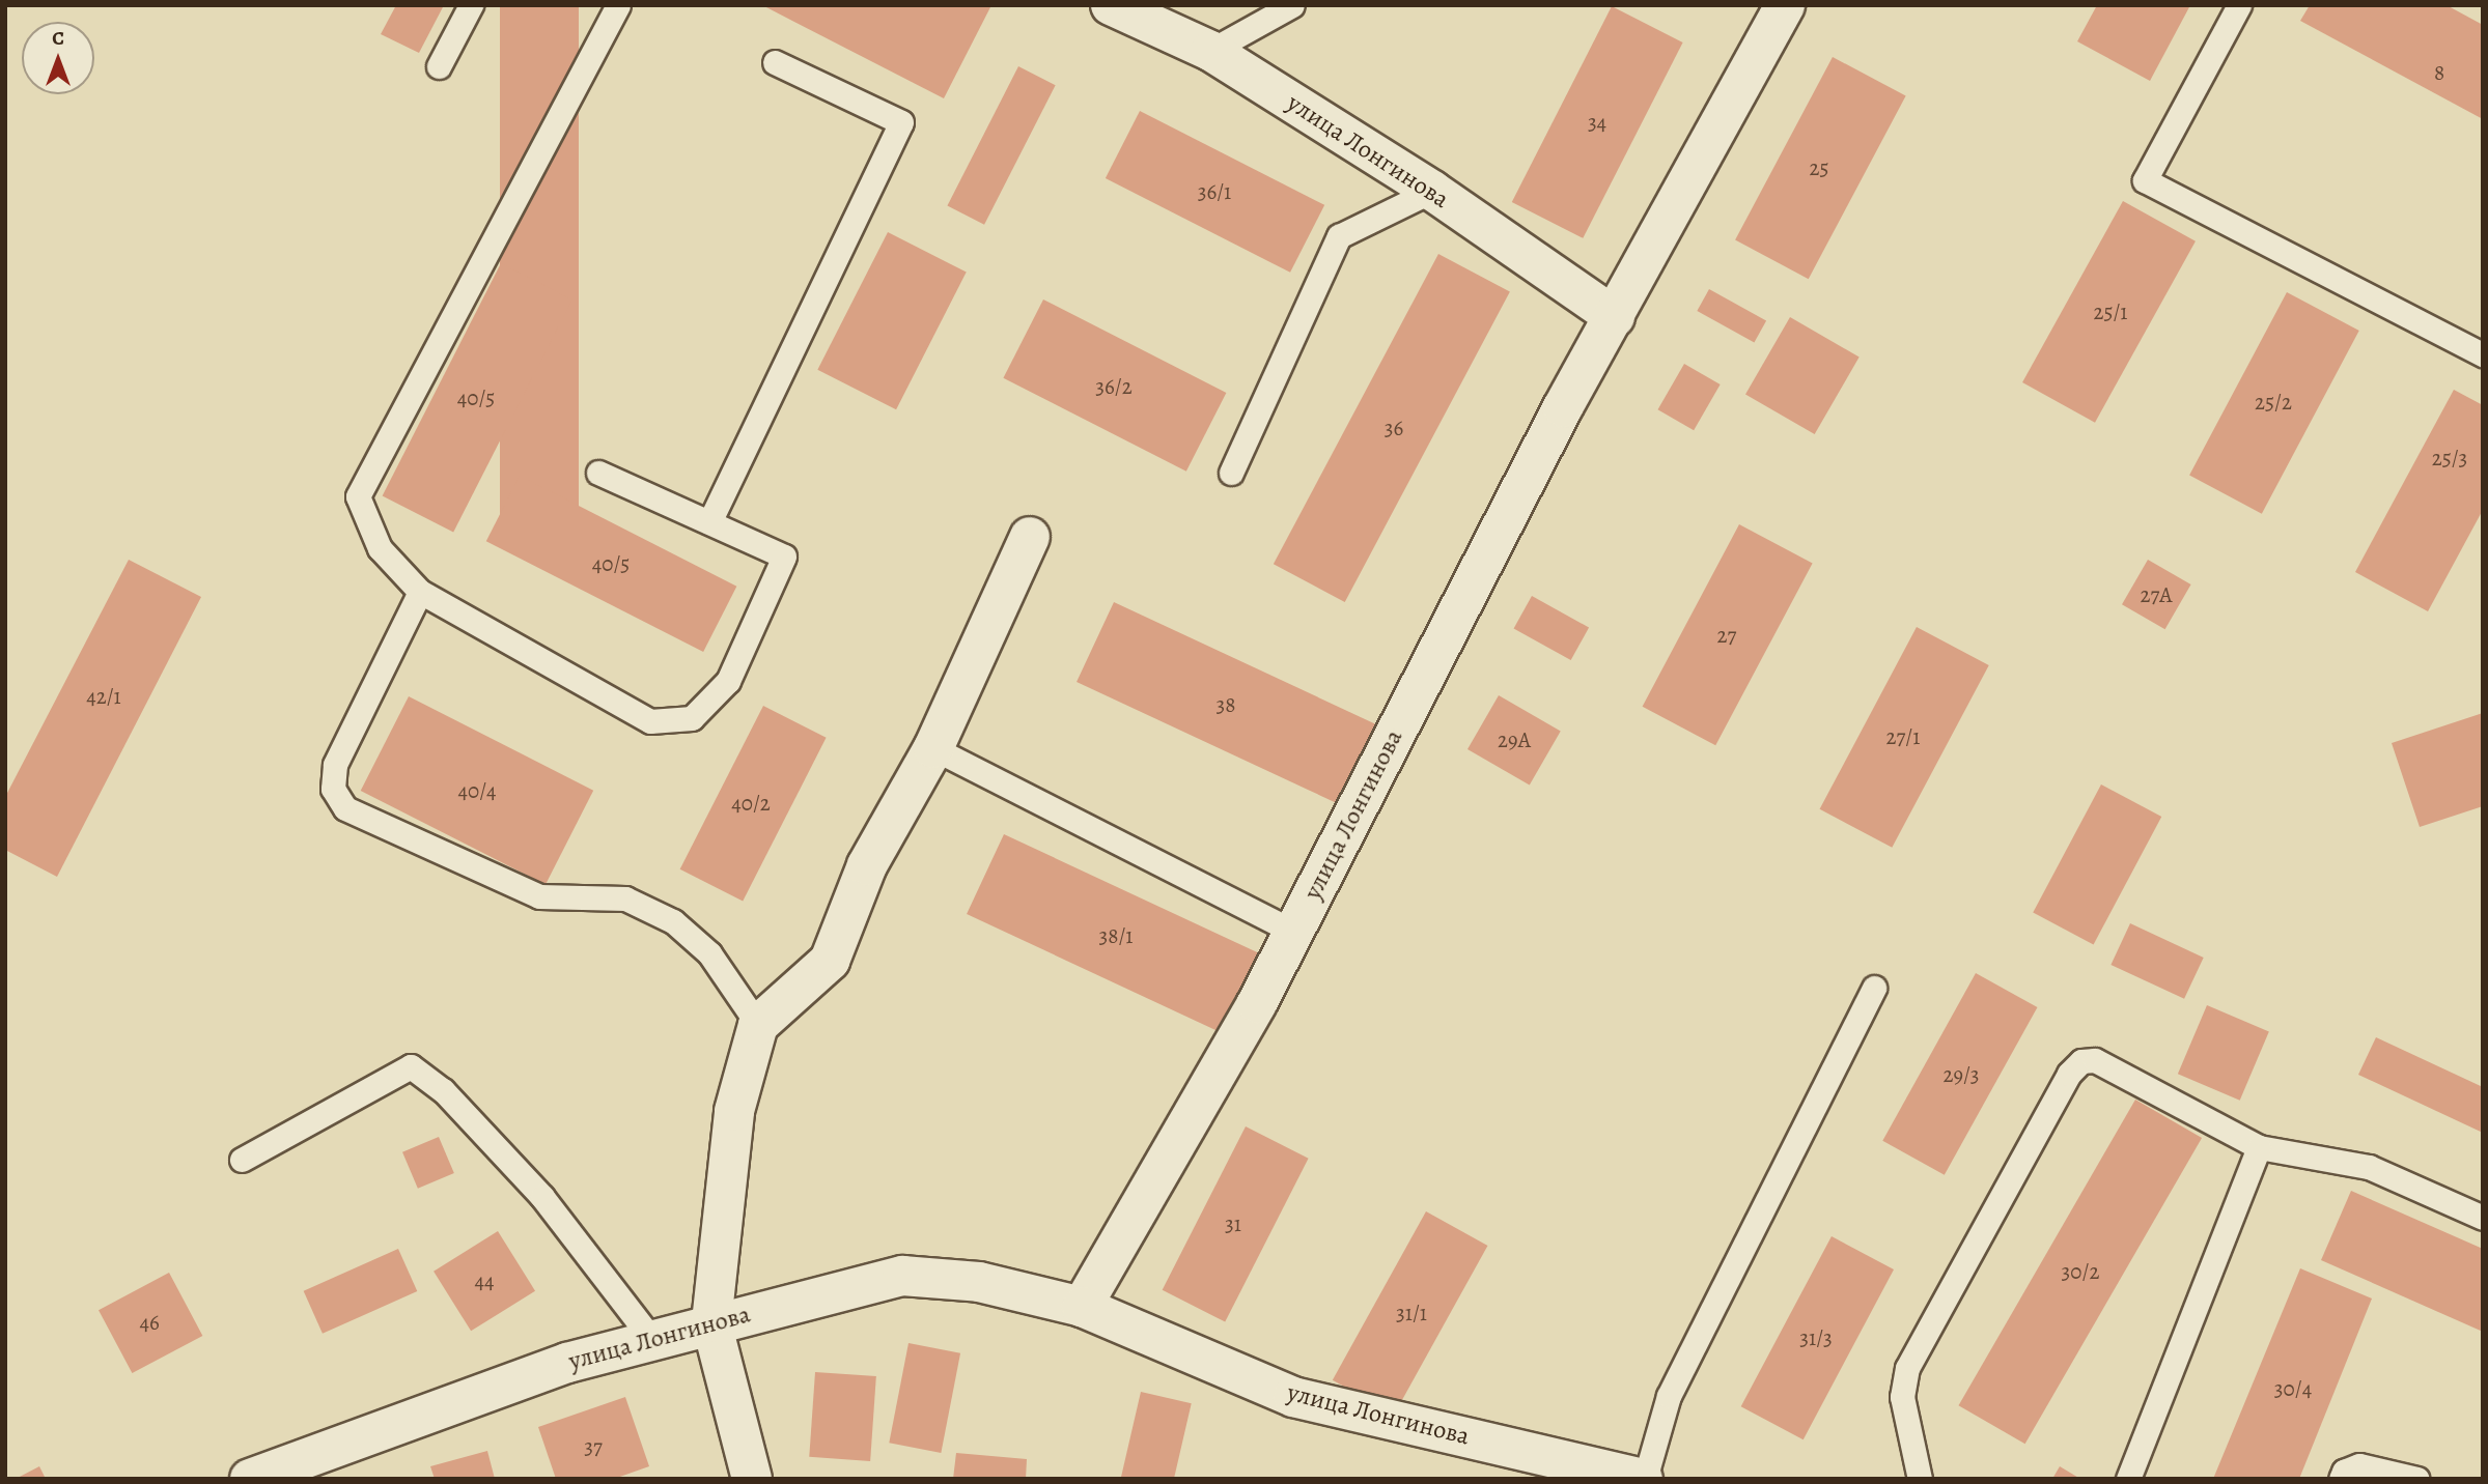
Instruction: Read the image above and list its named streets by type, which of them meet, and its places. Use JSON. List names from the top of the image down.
{
  "streets": {
    "street": ["улица Лонгинова"]
  },
  "house_numbers": [
    "8",
    "34",
    "25",
    "36/1",
    "25/1",
    "36/2",
    "40/5",
    "25/2",
    "36",
    "25/3",
    "40/5",
    "27А",
    "27",
    "42/1",
    "38",
    "27/1",
    "29А",
    "40/4",
    "40/2",
    "38/1",
    "29/3",
    "31",
    "30/2",
    "44",
    "31/1",
    "46",
    "31/3",
    "30/4",
    "37"
  ],
  "north": "top"
}
